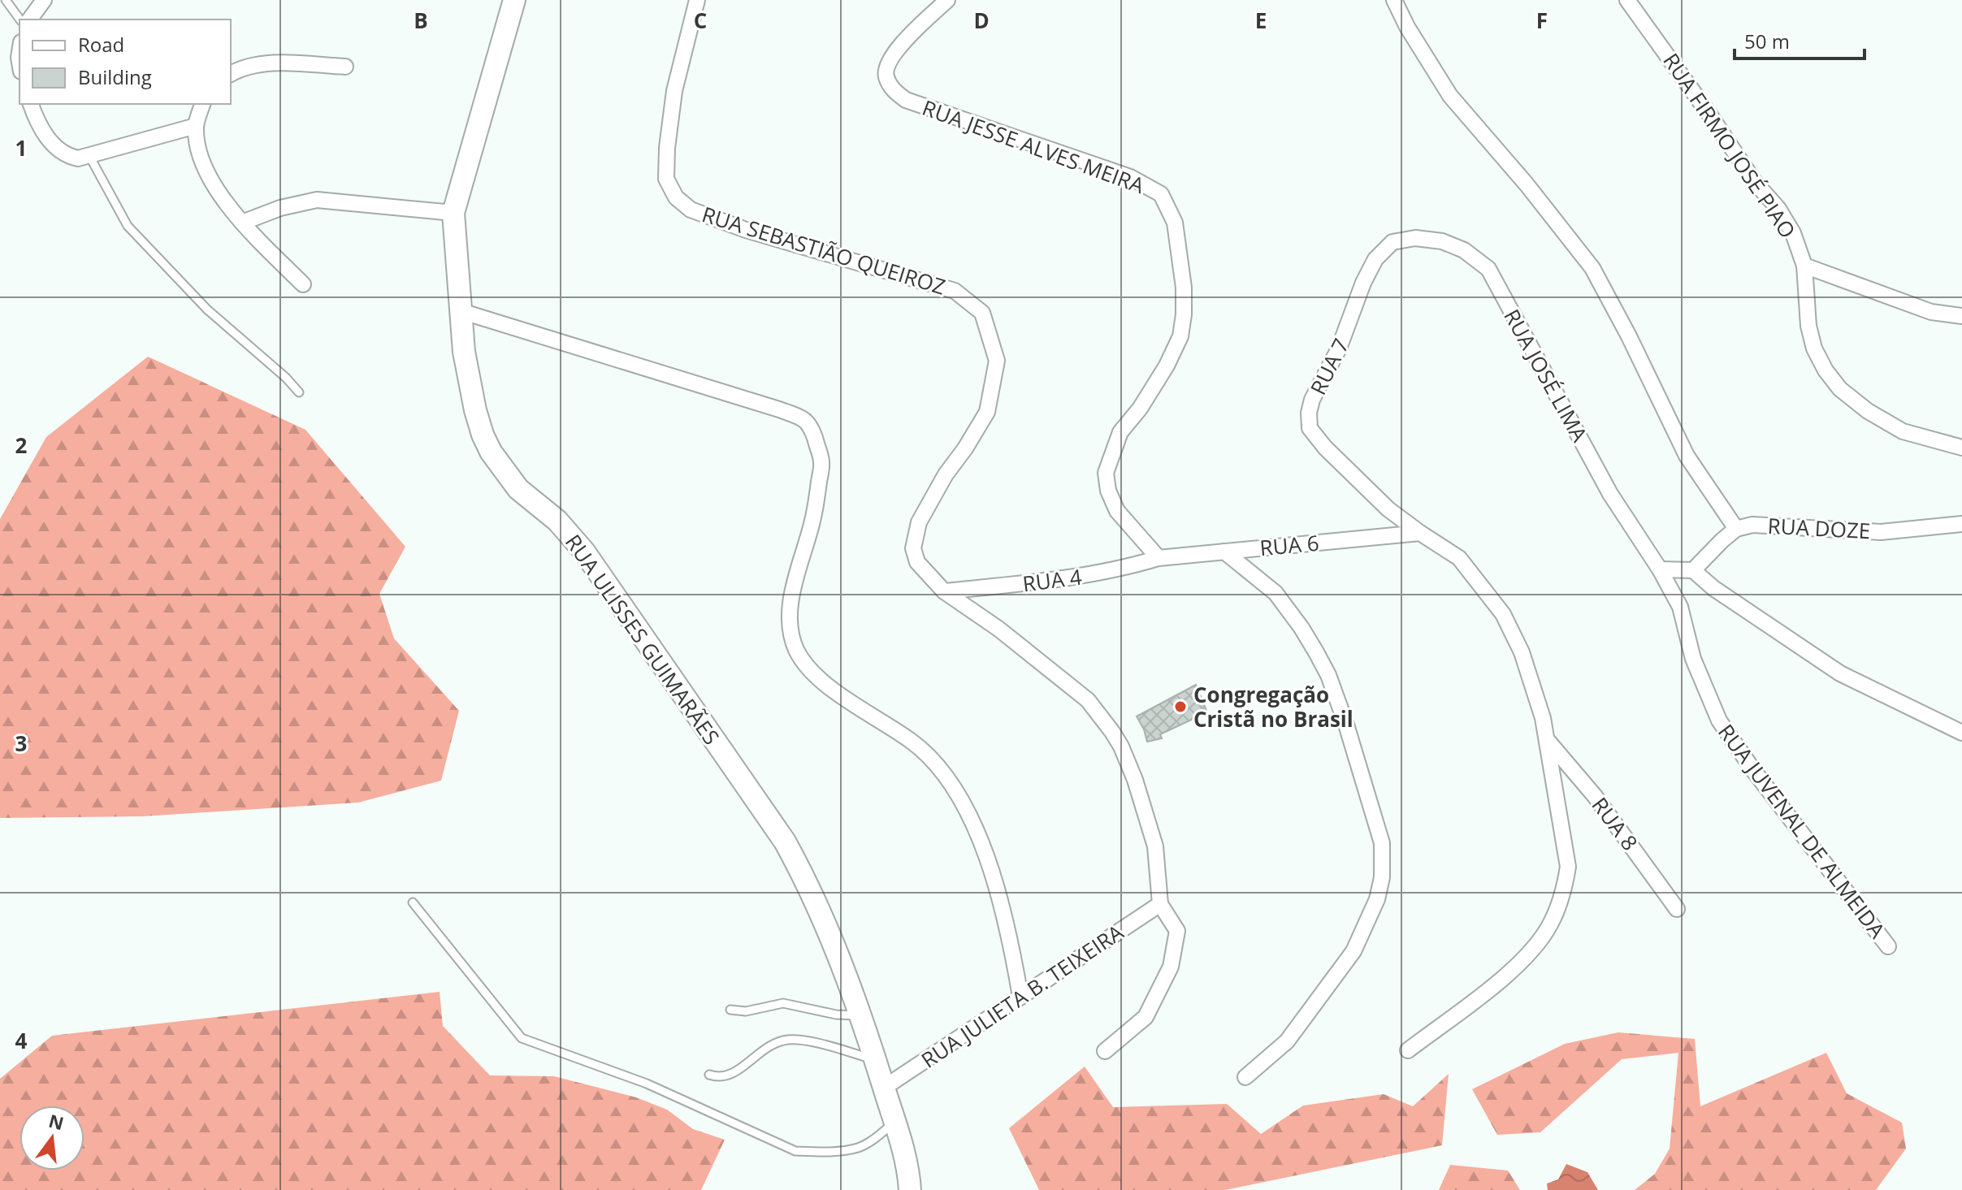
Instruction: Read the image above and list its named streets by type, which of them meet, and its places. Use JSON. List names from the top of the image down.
{
  "streets": {
    "main road": ["RUA ULISSES GUIMARÃES"],
    "street": [
      "RUA FIRMO JOSÉ PIAO",
      "RUA JESSE ALVES MEIRA",
      "RUA SEBASTIÃO QUEIROZ",
      "RUA 7",
      "RUA JOSÉ LIMA",
      "RUA DOZE",
      "RUA 6",
      "RUA 4",
      "RUA 8",
      "RUA JUVENAL DE ALMEIDA",
      "RUA JULIETA B. TEIXEIRA"
    ]
  },
  "crossings": [
    ["RUA JESSE ALVES MEIRA", "RUA 6"],
    ["RUA JESSE ALVES MEIRA", "RUA 4"],
    ["RUA SEBASTIÃO QUEIROZ", "RUA 4"],
    ["RUA SEBASTIÃO QUEIROZ", "RUA JULIETA B. TEIXEIRA"],
    ["RUA 7", "RUA JOSÉ LIMA"],
    ["RUA 7", "RUA 6"],
    ["RUA JOSÉ LIMA", "RUA JUVENAL DE ALMEIDA"],
    ["RUA 6", "RUA 4"],
    ["RUA ULISSES GUIMARÃES", "RUA JULIETA B. TEIXEIRA"]
  ],
  "places": ["Congregação Cristã no Brasil"],
  "legend": ["Road", "Building"],
  "scale_bar": "50 m",
  "north": "top",
  "grid": {
    "columns": [
      "B",
      "C",
      "D",
      "E",
      "F"
    ],
    "rows": [
      "1",
      "2",
      "3",
      "4"
    ]
  }
}
